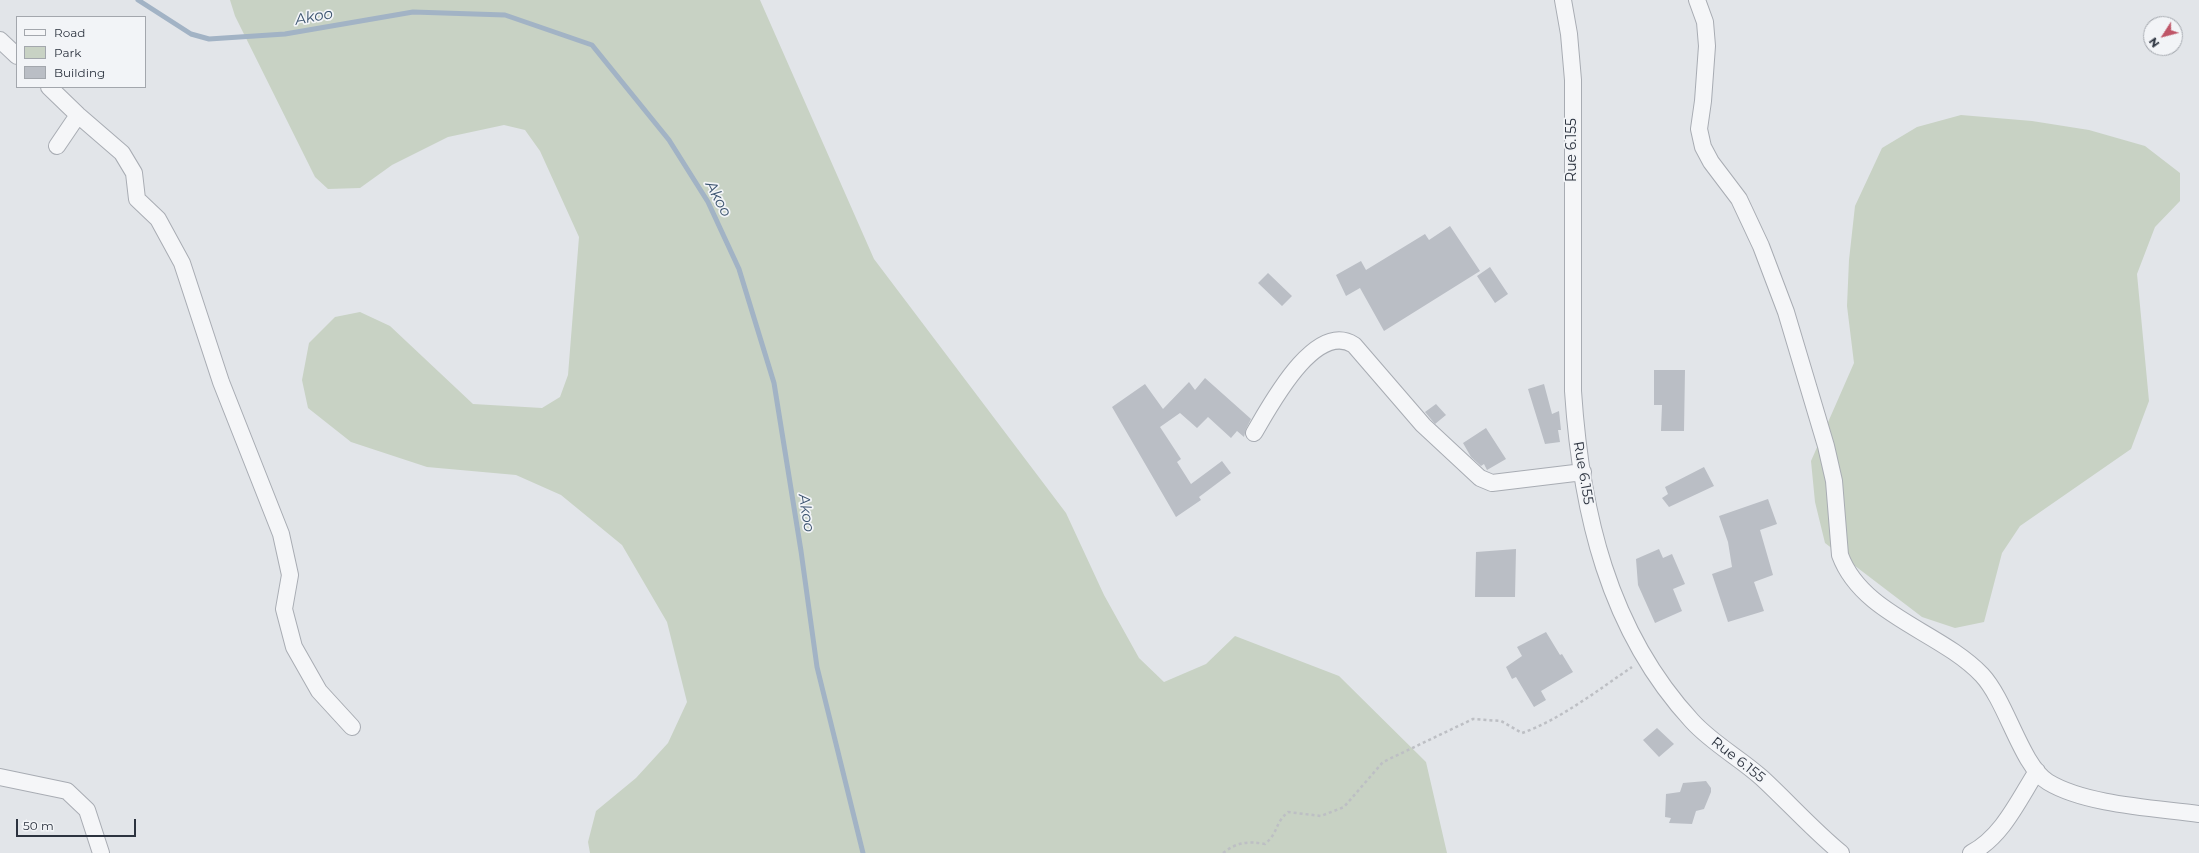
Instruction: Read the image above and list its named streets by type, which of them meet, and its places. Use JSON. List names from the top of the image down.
{
  "streets": {
    "street": ["Rue 6.155"]
  },
  "water": ["Akoo"],
  "legend": ["Road", "Park", "Building"],
  "scale_bar": "50 m",
  "north": "bottom left"
}
